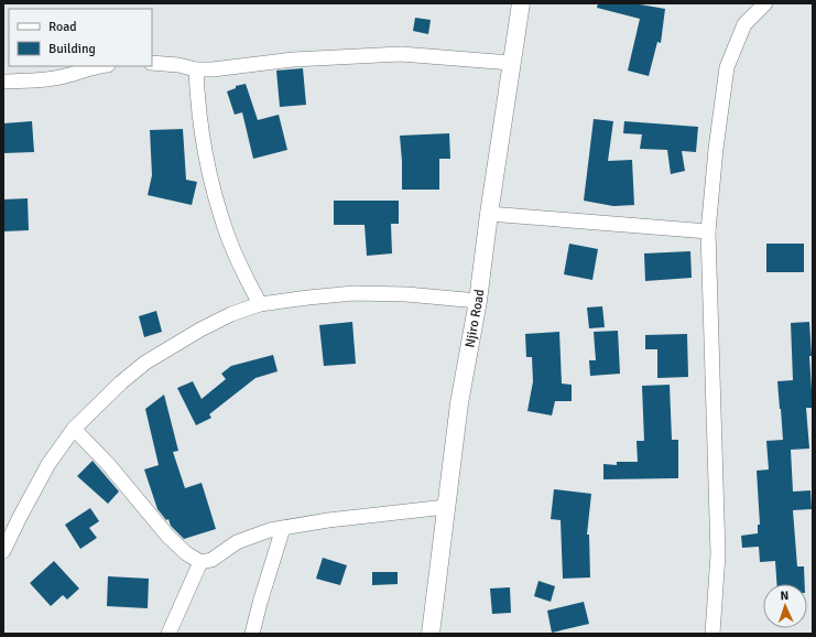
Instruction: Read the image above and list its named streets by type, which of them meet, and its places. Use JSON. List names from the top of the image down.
{
  "streets": {
    "street": ["Njiro Road"]
  },
  "legend": ["Road", "Building"],
  "north": "top"
}
